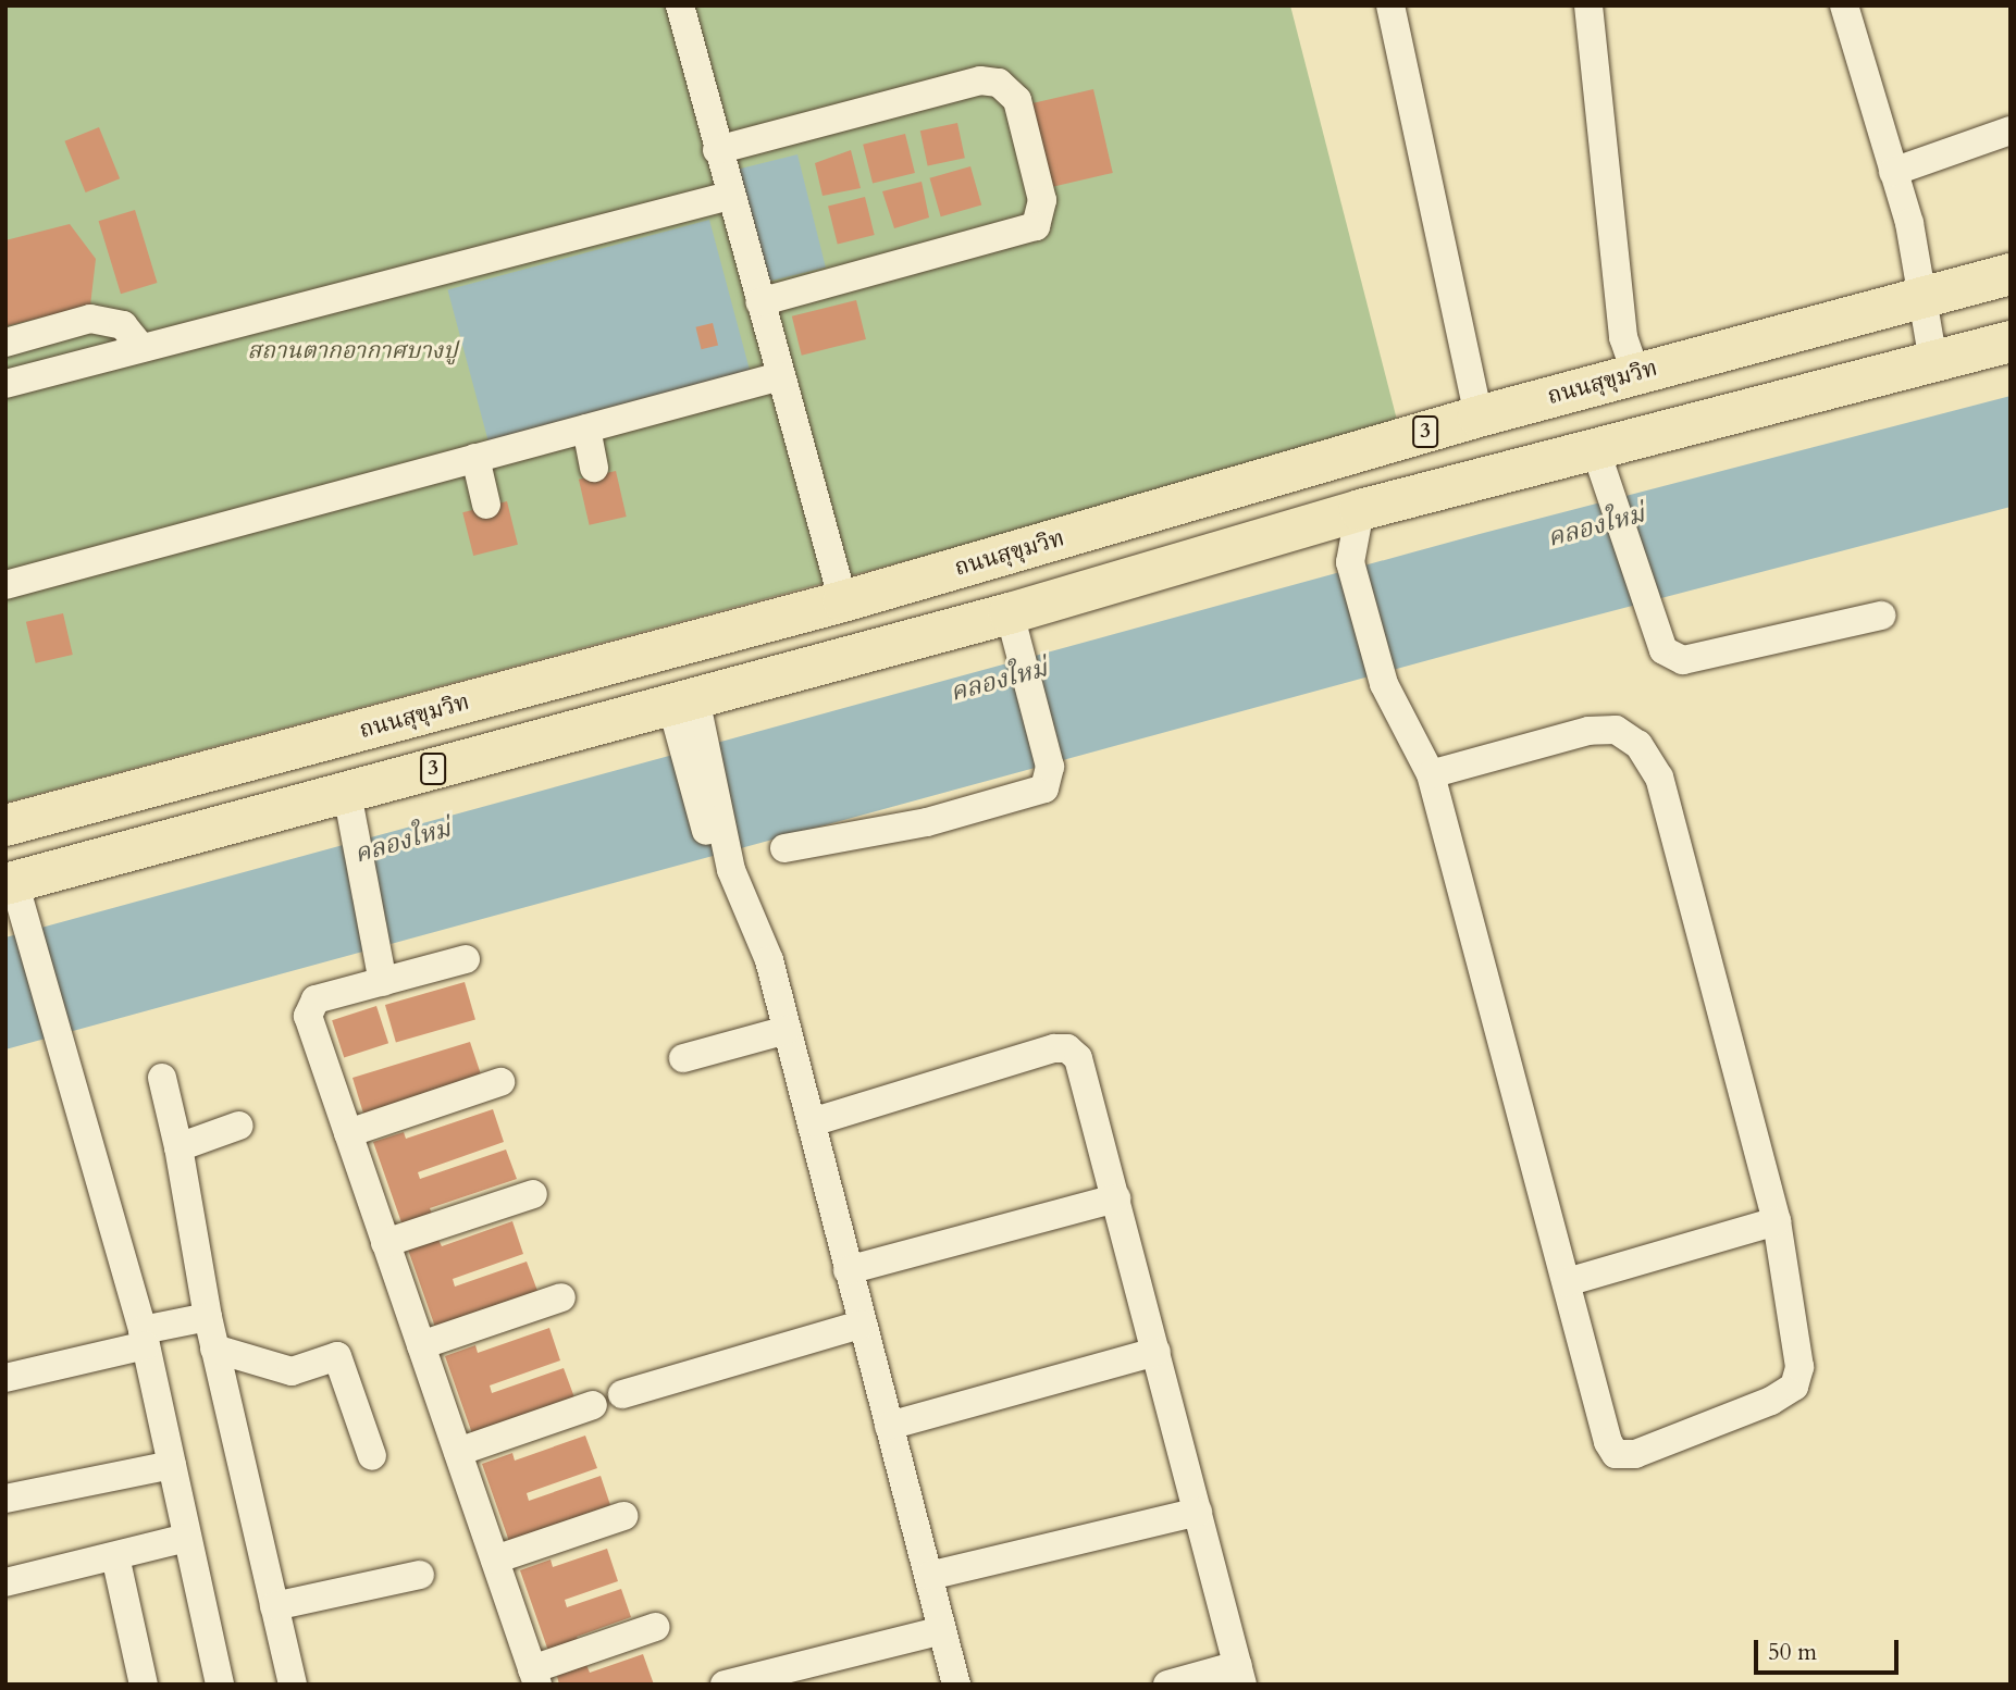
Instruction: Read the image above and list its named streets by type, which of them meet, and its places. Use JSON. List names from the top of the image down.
{
  "streets": {
    "highway": ["ถนนสุขุมวิท", "3"]
  },
  "water": ["คลองใหม่"],
  "parks": ["สถานตากอากาศบางปู"],
  "scale_bar": "50 m"
}
